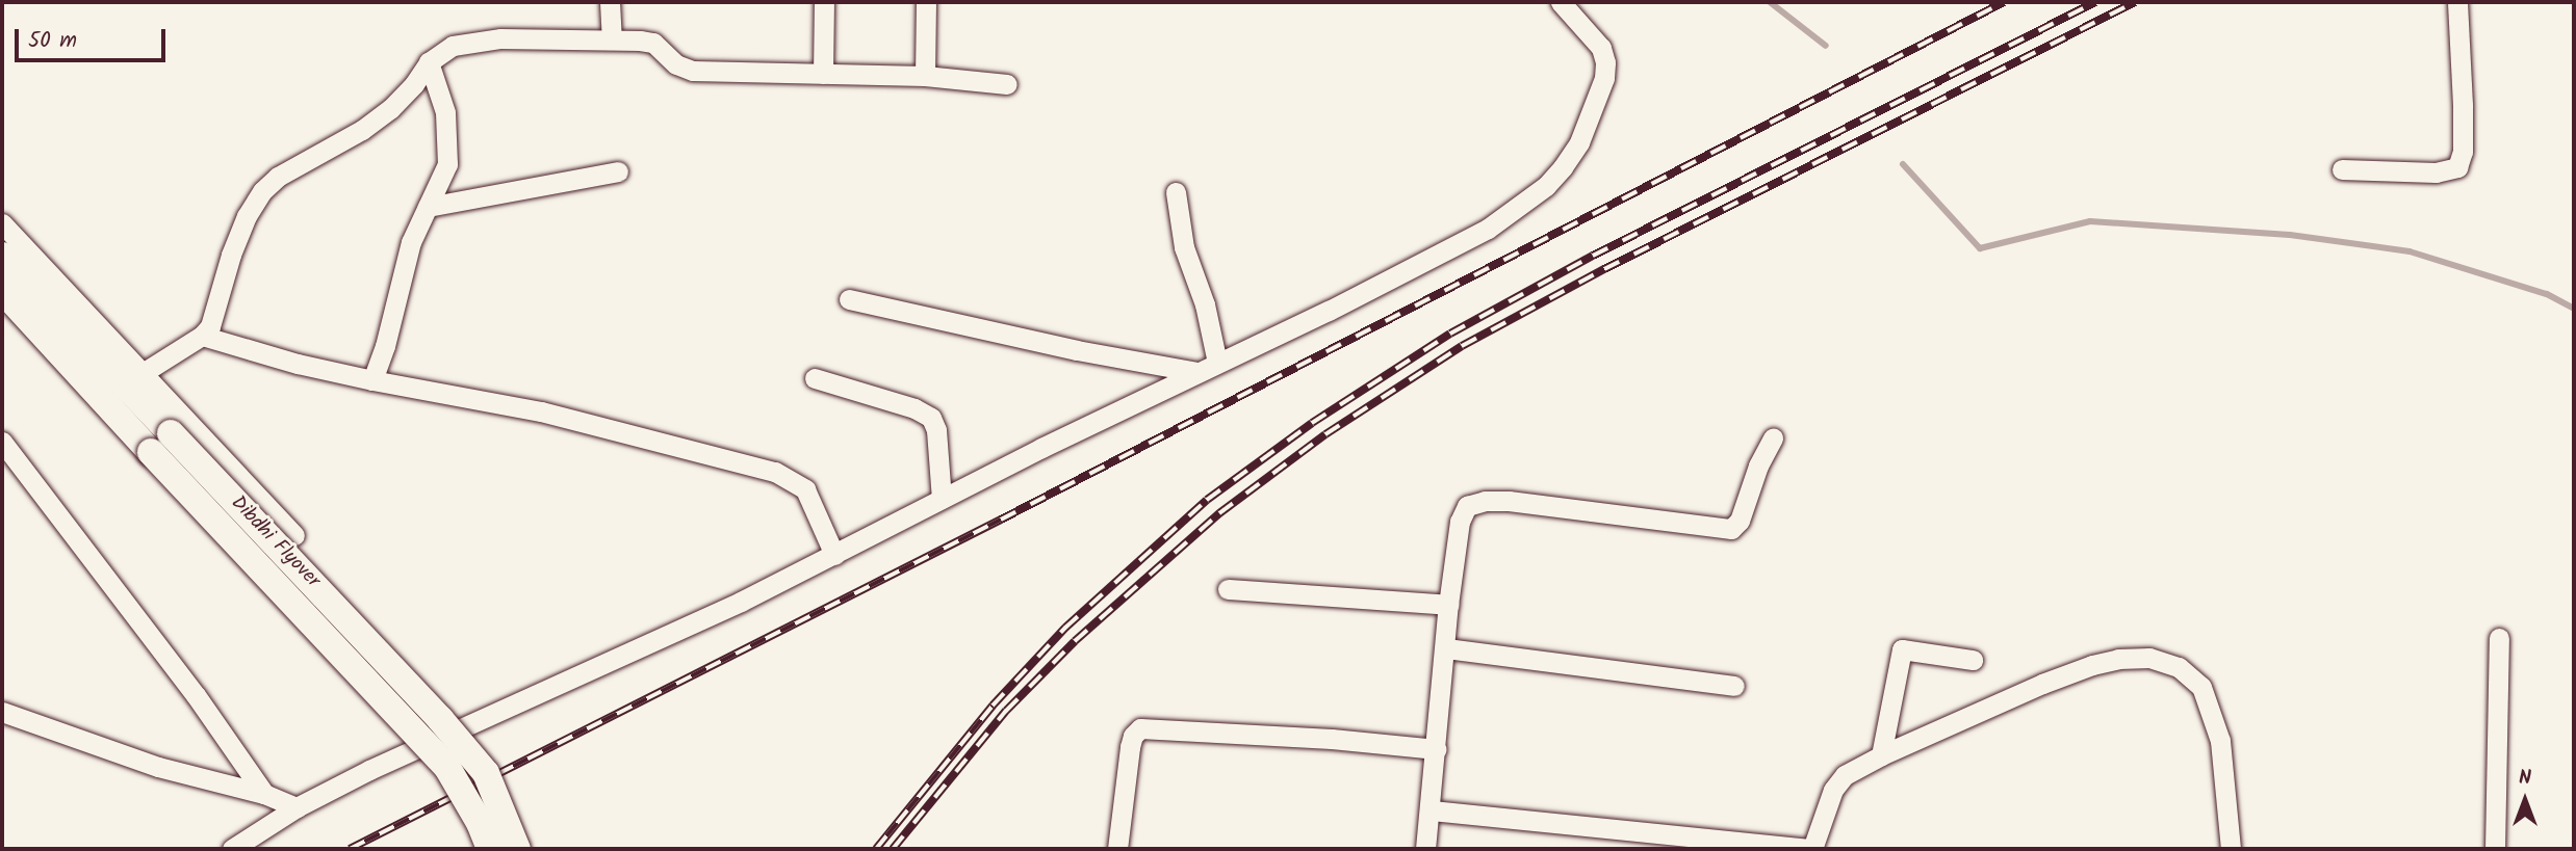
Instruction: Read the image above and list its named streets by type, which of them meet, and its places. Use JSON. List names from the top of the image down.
{
  "streets": {
    "main road": ["Dibdhi Flyover"]
  },
  "scale_bar": "50 m",
  "north": "top"
}
